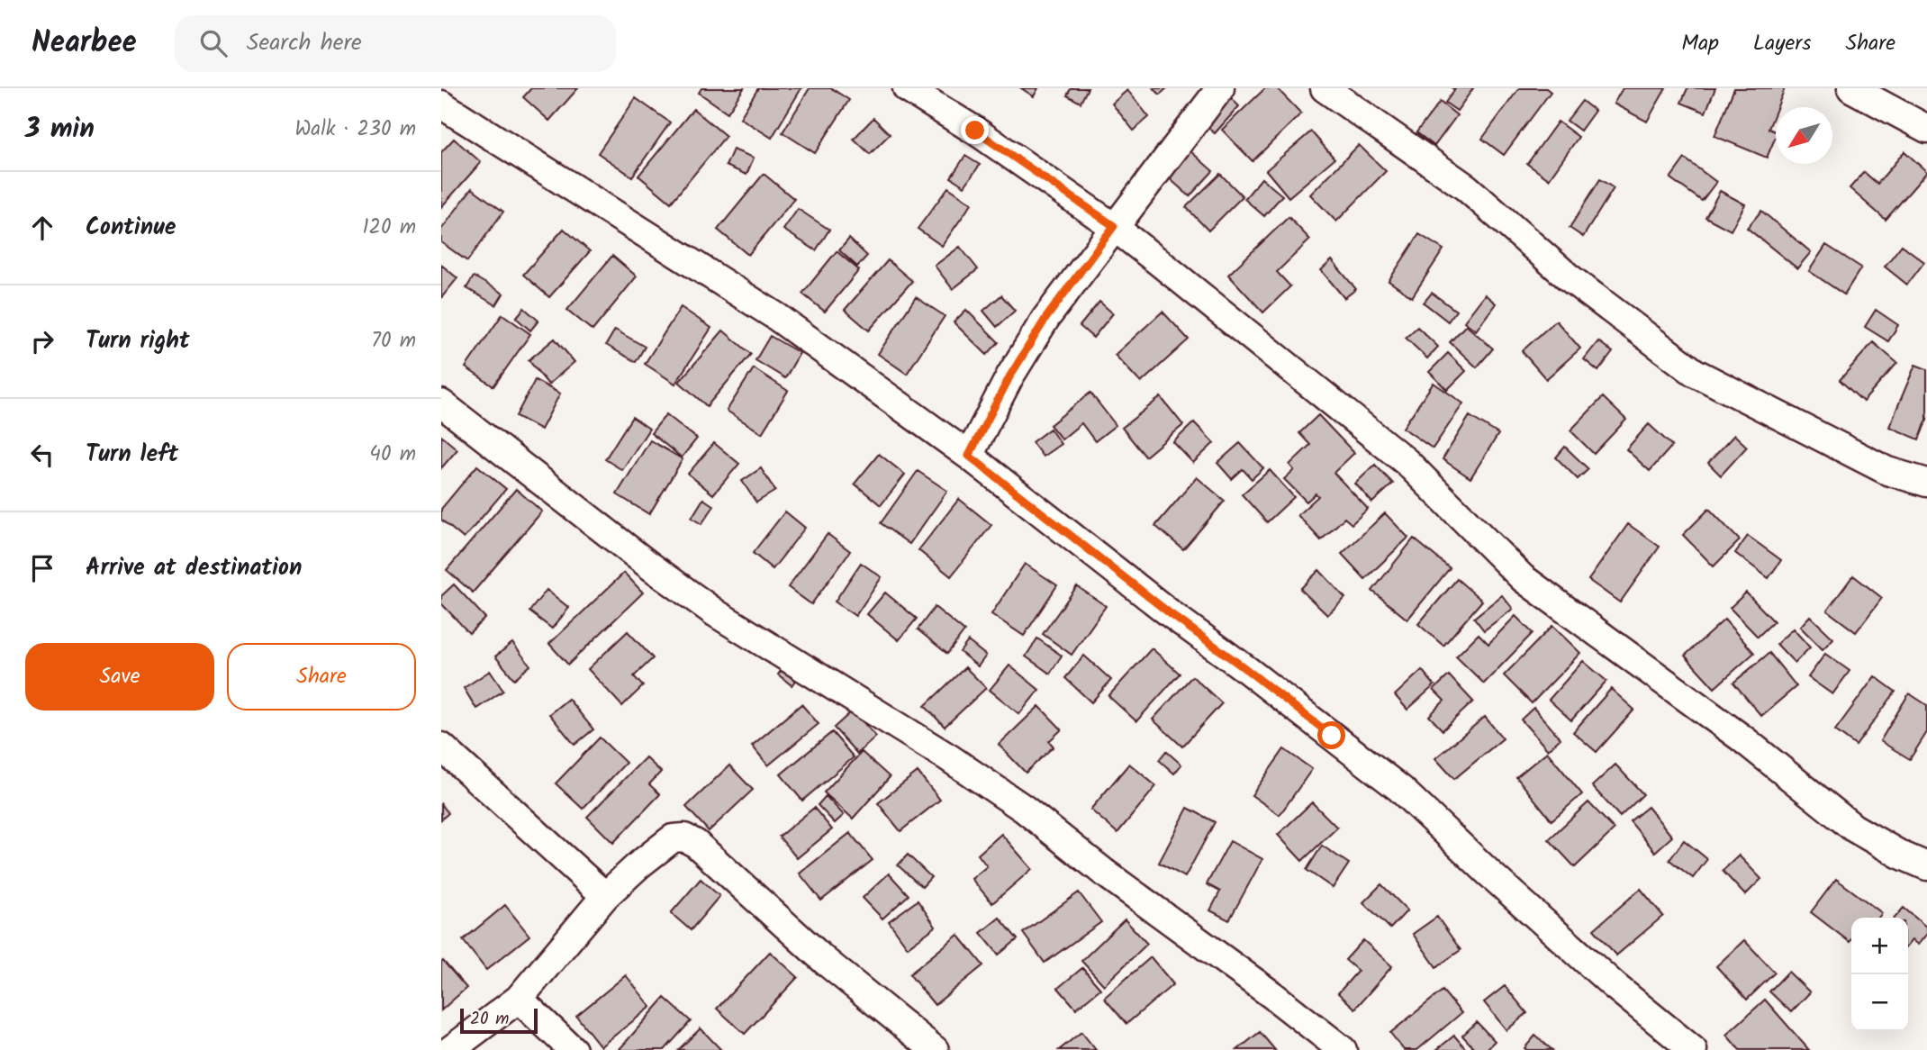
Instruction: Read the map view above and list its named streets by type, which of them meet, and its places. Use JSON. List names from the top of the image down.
{
  "scale_bar": "20 m",
  "north": "bottom left",
  "page": {
    "header": "Nearbee",
    "search": "Search here",
    "nav": ["Map", "Layers", "Share"],
    "heading": ["3 min", "Walk · 230 m"],
    "list": [
      ["Continue", "120 m"],
      ["Turn right", "70 m"],
      ["Turn left", "40 m"],
      "Arrive at destination"
    ],
    "buttons": ["Save", "Share"],
    "map_buttons": ["+", "−"],
    "scale": "20 m"
  }
}
